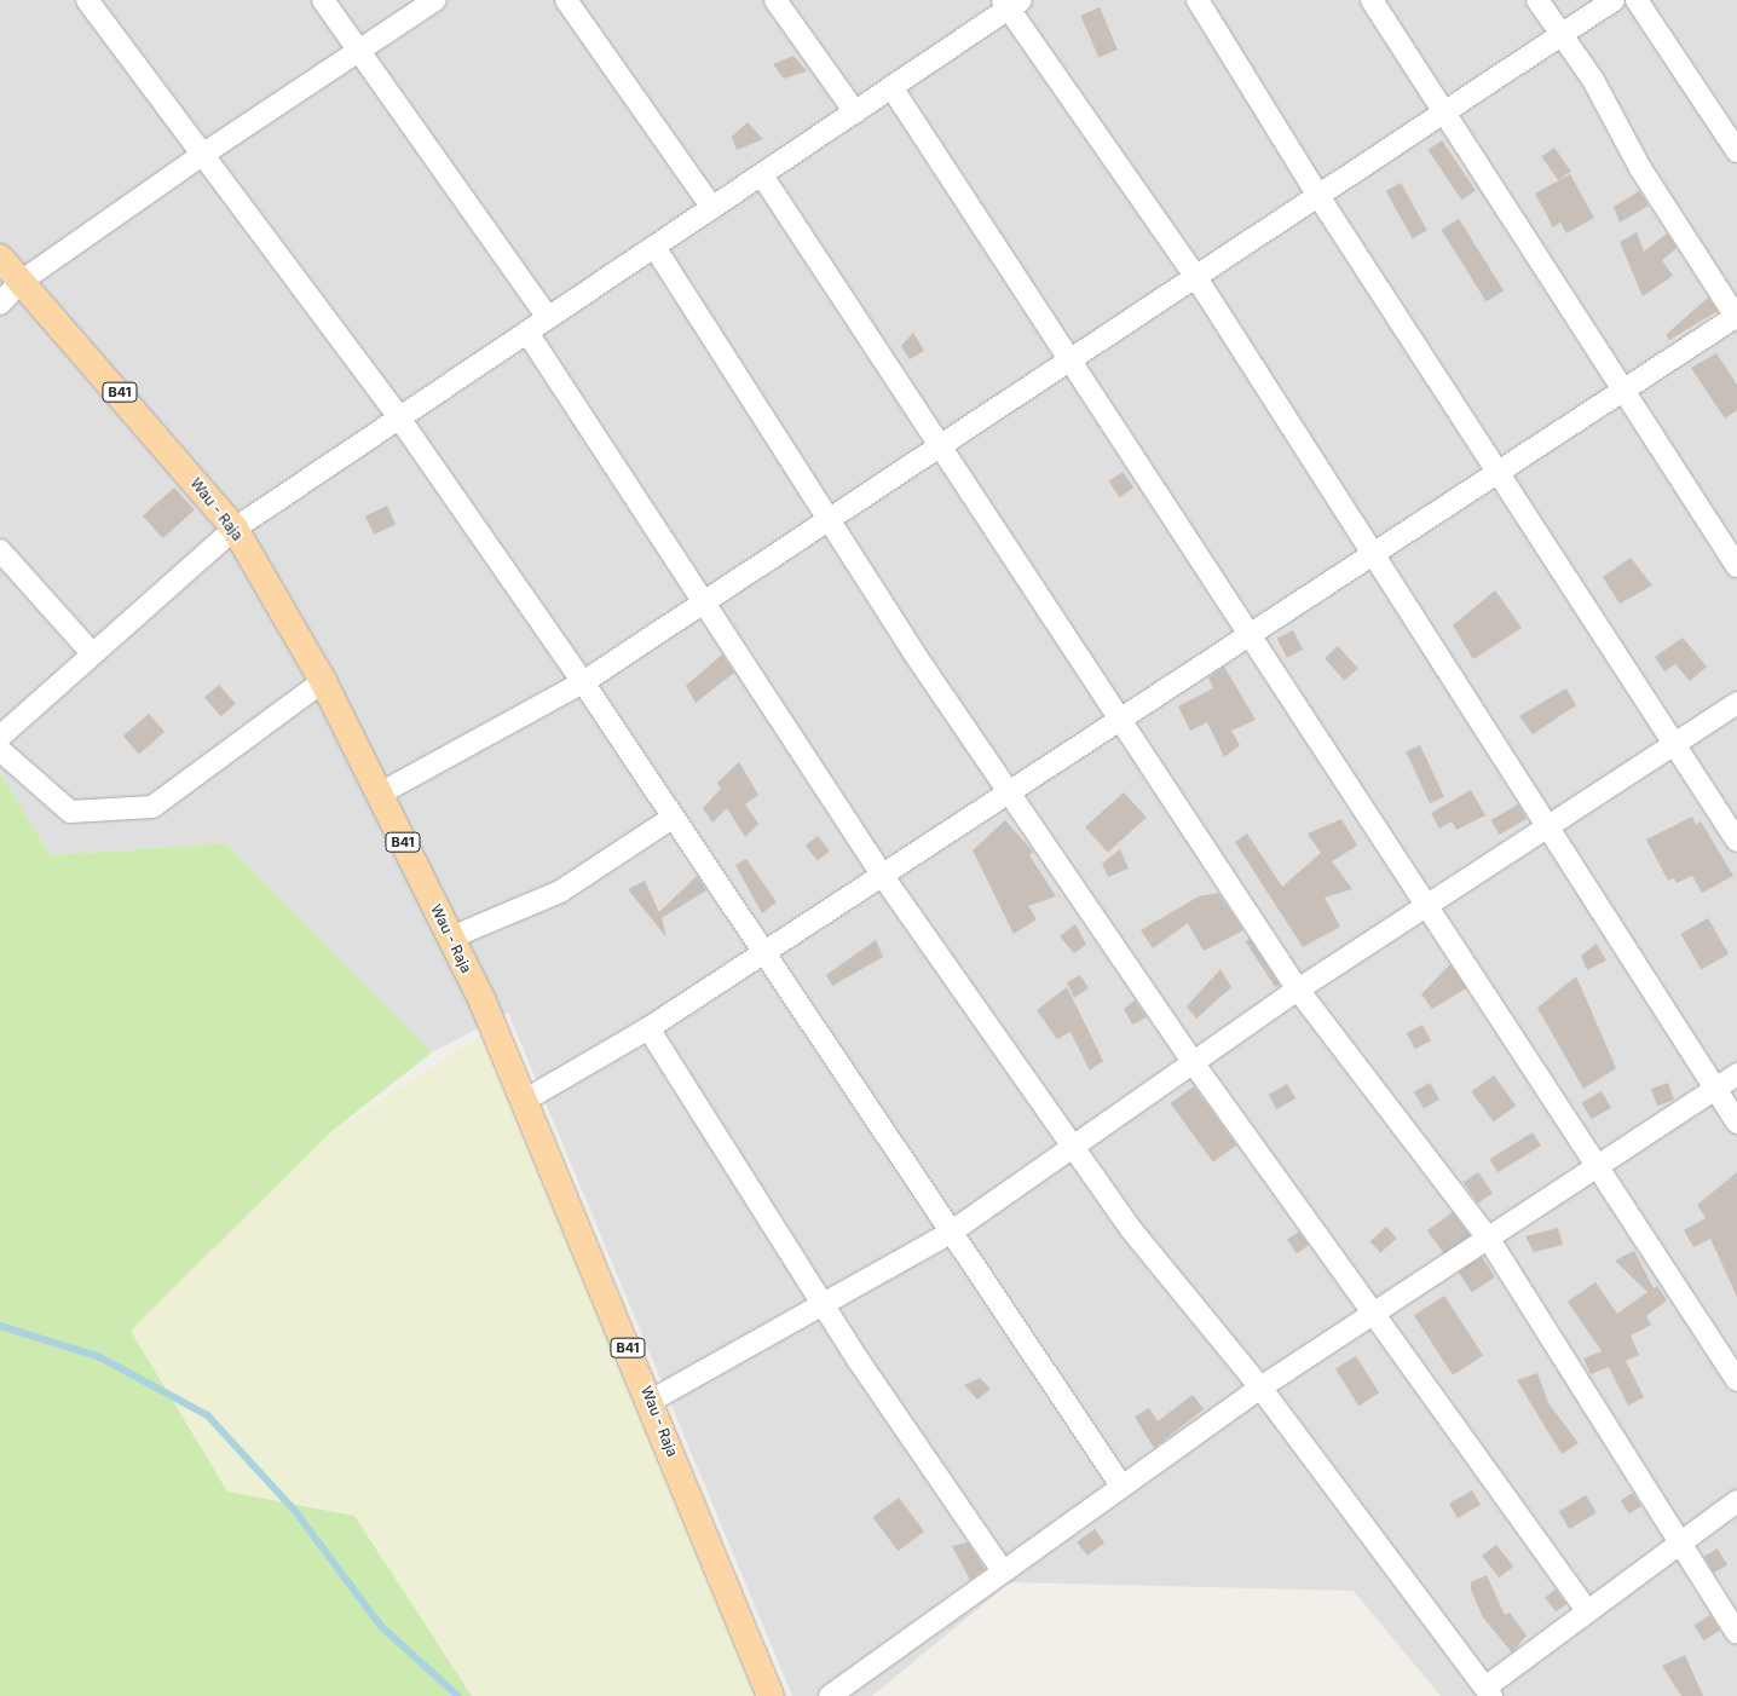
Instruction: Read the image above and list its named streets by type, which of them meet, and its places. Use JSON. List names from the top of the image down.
{
  "streets": {
    "main road": ["B41", "Wau - Raja"]
  }
}
